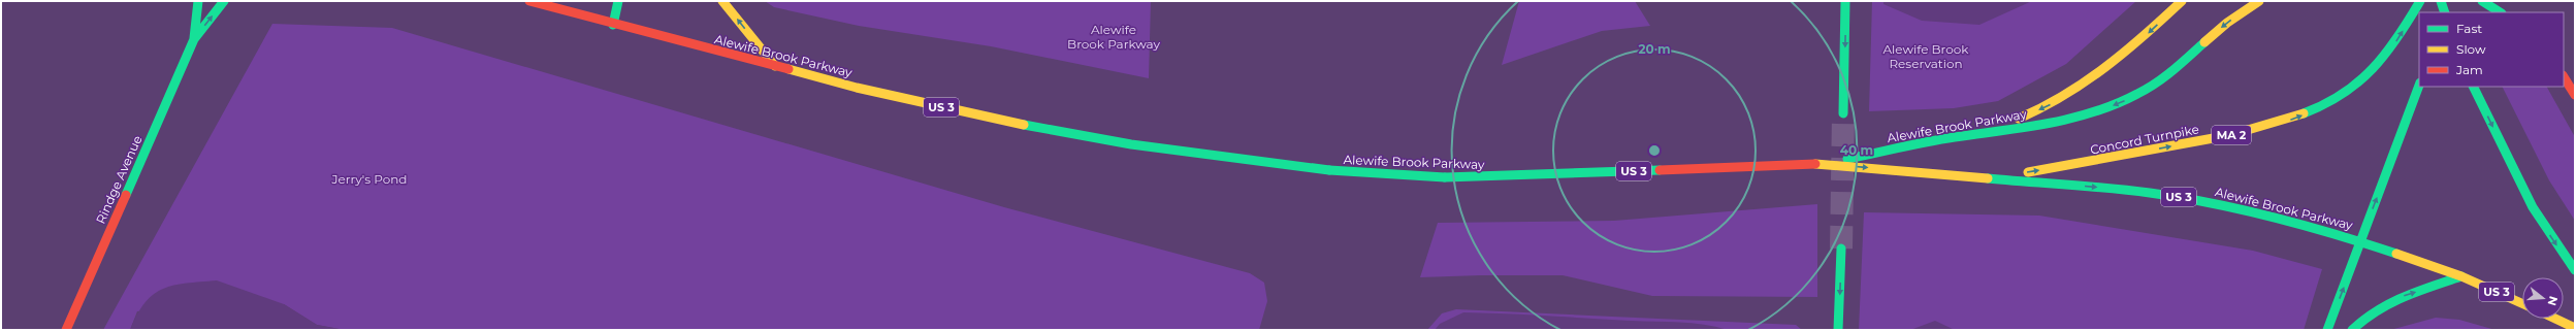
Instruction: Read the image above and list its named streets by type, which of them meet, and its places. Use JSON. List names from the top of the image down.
{
  "streets": {
    "main road": [
      "Alewife Brook Parkway",
      "US 3",
      "MA 2",
      "Concord Turnpike",
      "Rindge Avenue"
    ]
  },
  "crossings": [
    ["Alewife Brook Parkway", "Concord Turnpike"]
  ],
  "one_way": ["Concord Turnpike"],
  "parks": ["Alewife Brook Parkway", "Alewife Brook Reservation", "Jerry's Pond"],
  "legend": ["Fast", "Slow", "Jam"],
  "north": "right",
  "rings": ["20 m", "40 m"]
}
